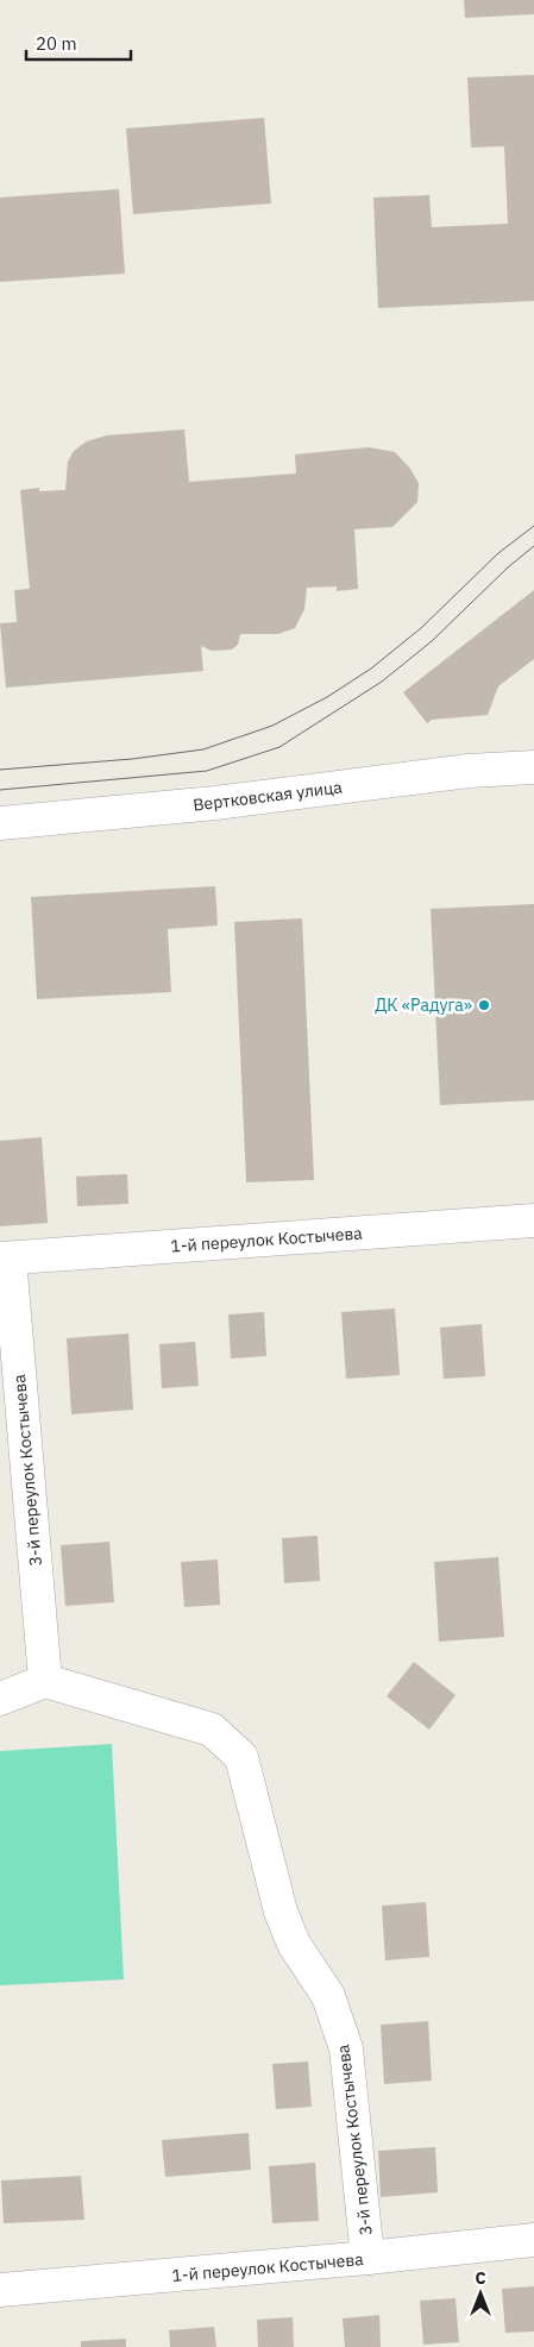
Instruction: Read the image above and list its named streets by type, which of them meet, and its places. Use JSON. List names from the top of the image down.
{
  "streets": {
    "street": ["Вертковская улица", "1-й переулок Костычева", "3-й переулок Костычева"]
  },
  "crossings": [
    ["1-й переулок Костычева", "3-й переулок Костычева"]
  ],
  "places": ["ДК «Радуга»"],
  "scale_bar": "20 m",
  "north": "top"
}
